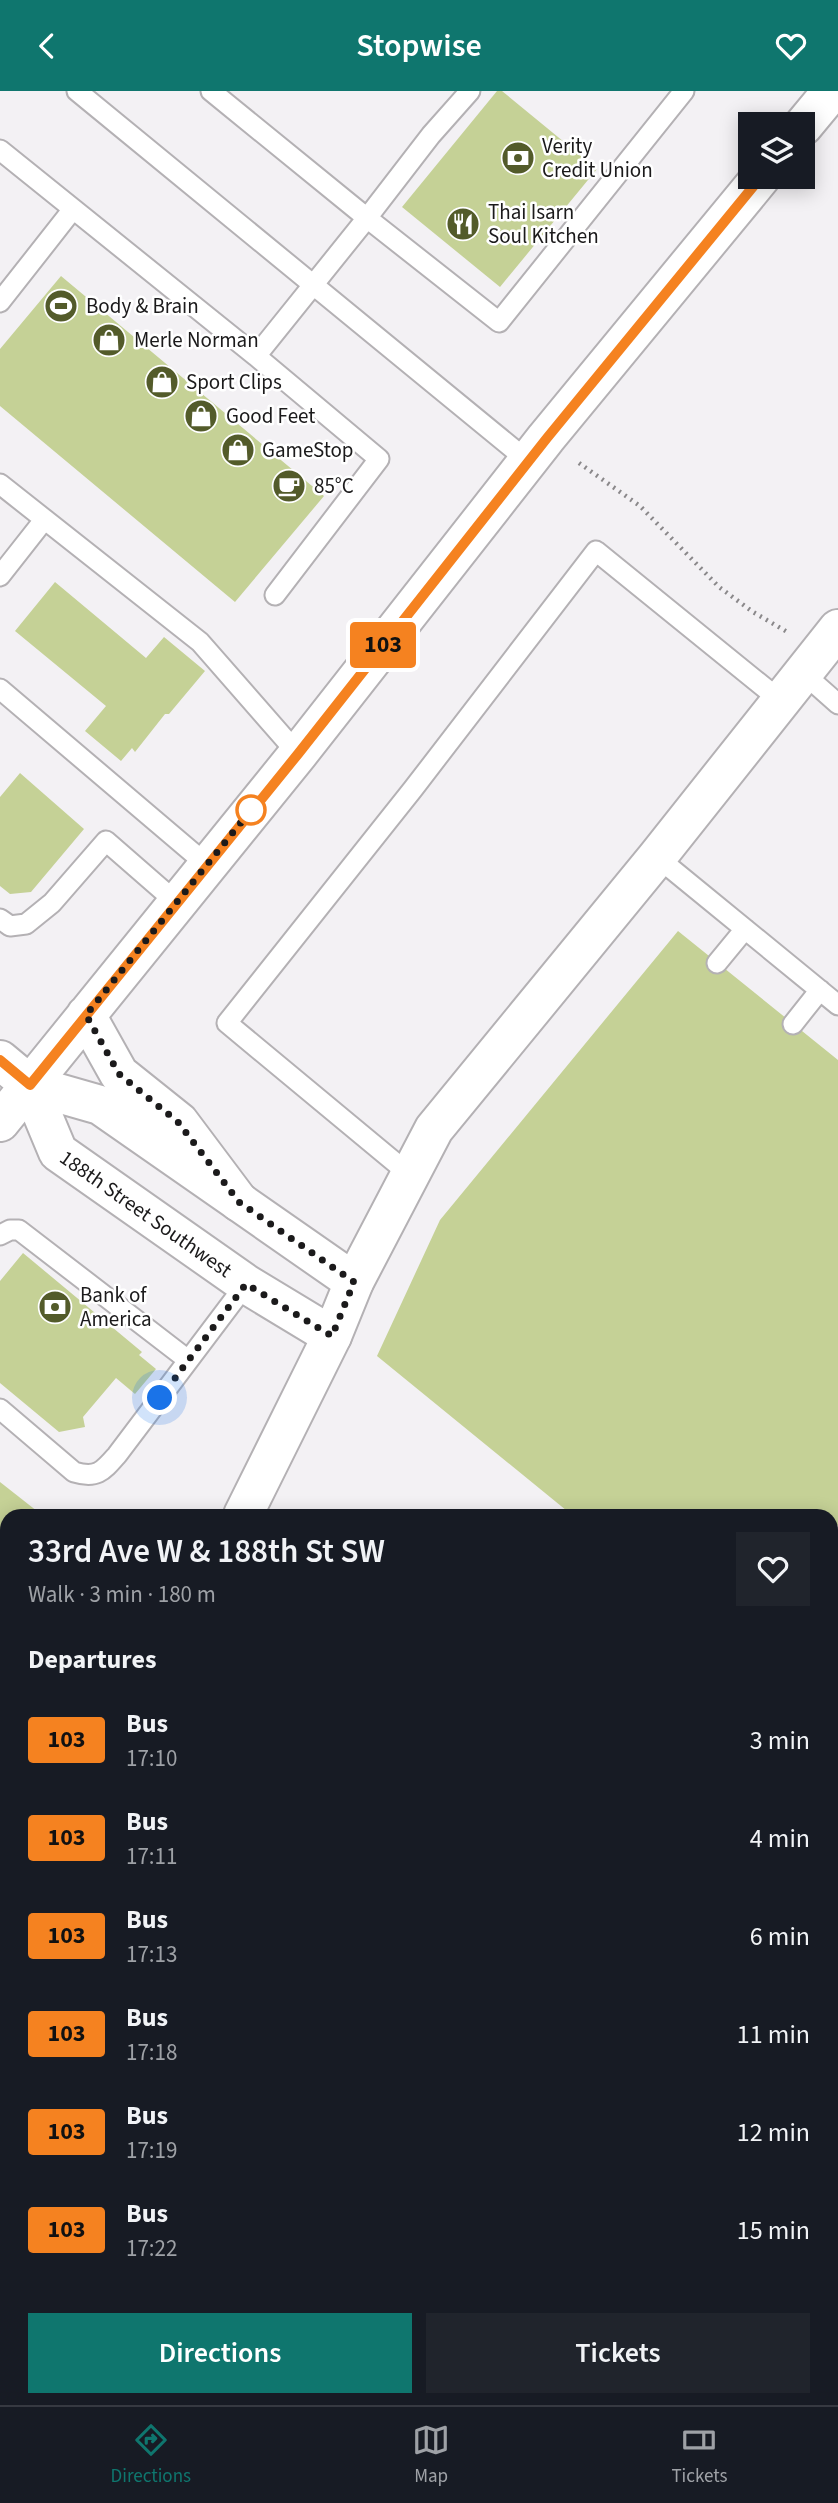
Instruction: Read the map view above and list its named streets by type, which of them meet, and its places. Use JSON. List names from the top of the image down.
{
  "streets": {
    "street": ["188th Street Southwest"]
  },
  "places": {
    "bank": ["Verity Credit Union", "Bank of America"],
    "restaurant": ["Thai Isarn Soul Kitchen"],
    "sports": ["Body & Brain"],
    "shop": [
      "Merle Norman",
      "Sport Clips",
      "Good Feet",
      "GameStop"
    ],
    "cafe": ["85°C"]
  },
  "lines": ["bus line 103"],
  "page": {
    "header": "Stopwise",
    "on_map": "103",
    "heading": [
      ["33rd Ave W & 188th St SW", "Walk · 3 min · 180 m"],
      "Departures"
    ],
    "list": [
      {
        "mark": "103",
        "name": "Bus",
        "note": "17:10",
        "value": "3 min"
      },
      {
        "mark": "103",
        "name": "Bus",
        "note": "17:11",
        "value": "4 min"
      },
      {
        "mark": "103",
        "name": "Bus",
        "note": "17:13",
        "value": "6 min"
      },
      {
        "mark": "103",
        "name": "Bus",
        "note": "17:18",
        "value": "11 min"
      },
      {
        "mark": "103",
        "name": "Bus",
        "note": "17:19",
        "value": "12 min"
      },
      {
        "mark": "103",
        "name": "Bus",
        "note": "17:22",
        "value": "15 min"
      }
    ],
    "buttons": ["Directions", "Tickets"],
    "tabs": ["Directions", "Map", "Tickets"]
  }
}
